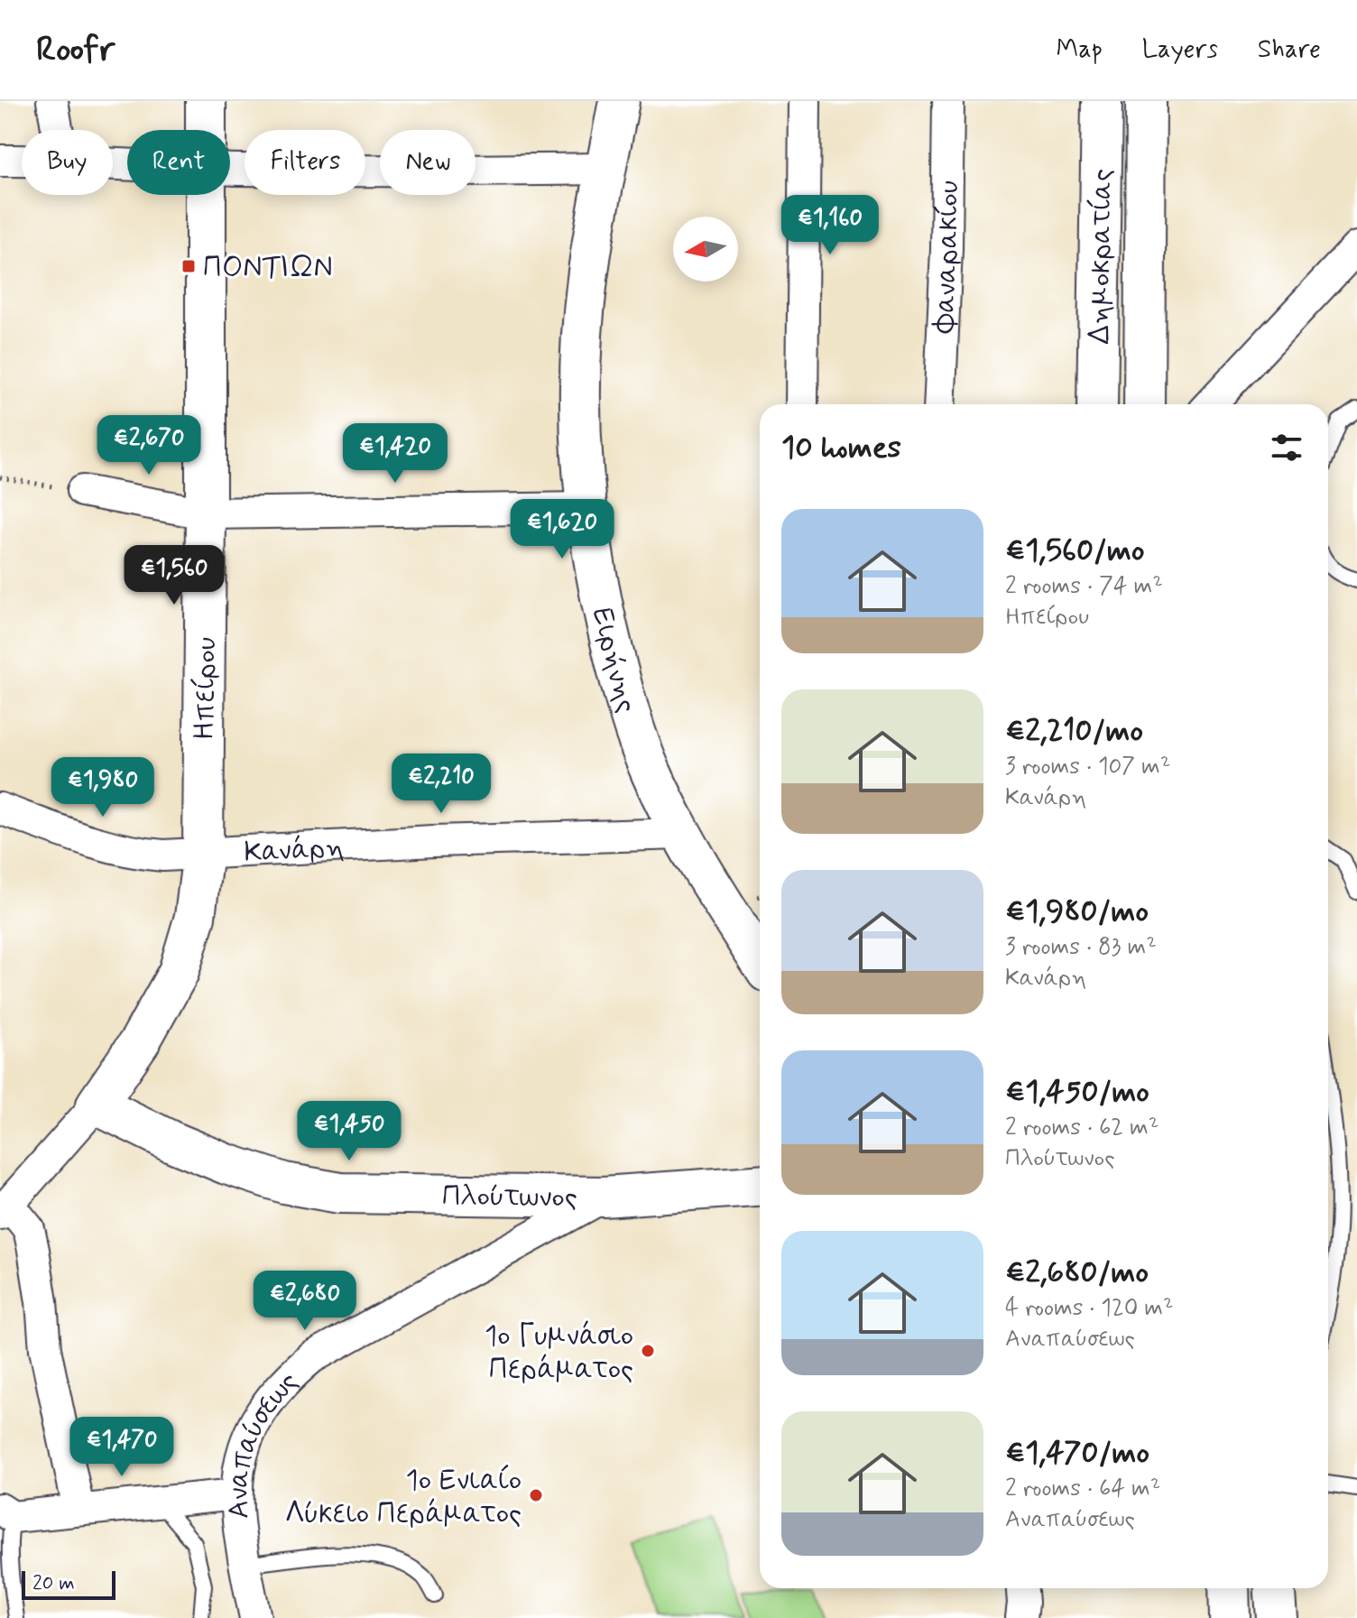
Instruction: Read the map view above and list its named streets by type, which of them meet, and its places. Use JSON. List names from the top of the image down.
{
  "streets": {
    "street": [
      "Φαναρακίου",
      "Δημοκρατίας",
      "Ειρήνης",
      "Ηπείρου",
      "Κανάρη",
      "Πλούτωνος",
      "Αναπαύσεως"
    ]
  },
  "crossings": [
    ["Ειρήνης", "Κανάρη"],
    ["Ηπείρου", "Κανάρη"],
    ["Ηπείρου", "Πλούτωνος"],
    ["Πλούτωνος", "Αναπαύσεως"]
  ],
  "places": {
    "transit": ["ΠΟΝΤΙΩΝ"],
    "other": ["1ο Γυμνάσιο Περάματος", "1ο Ενιαίο Λύκειο Περάματος"]
  },
  "scale_bar": "20 m",
  "north": "left",
  "page": {
    "header": "Roofr",
    "nav": ["Map", "Layers", "Share"],
    "chip": [
      "Buy",
      "Rent",
      "Filters",
      "New"
    ],
    "price": [
      "€1,160",
      "€2,670",
      "€1,420",
      "€1,620",
      "€1,560",
      "€2,210",
      "€1,980",
      "€1,450",
      "€2,680",
      "€1,470"
    ],
    "heading": "10 homes",
    "list": [
      {
        "name": "€1,560/mo",
        "note": "2 rooms · 74 m² · Ηπείρου"
      },
      {
        "name": "€2,210/mo",
        "note": "3 rooms · 107 m² · Κανάρη"
      },
      {
        "name": "€1,980/mo",
        "note": "3 rooms · 83 m² · Κανάρη"
      },
      {
        "name": "€1,450/mo",
        "note": "2 rooms · 62 m² · Πλούτωνος"
      },
      {
        "name": "€2,680/mo",
        "note": "4 rooms · 120 m² · Αναπαύσεως"
      },
      {
        "name": "€1,470/mo",
        "note": "2 rooms · 64 m² · Αναπαύσεως"
      }
    ],
    "scale": "20 m"
  }
}
